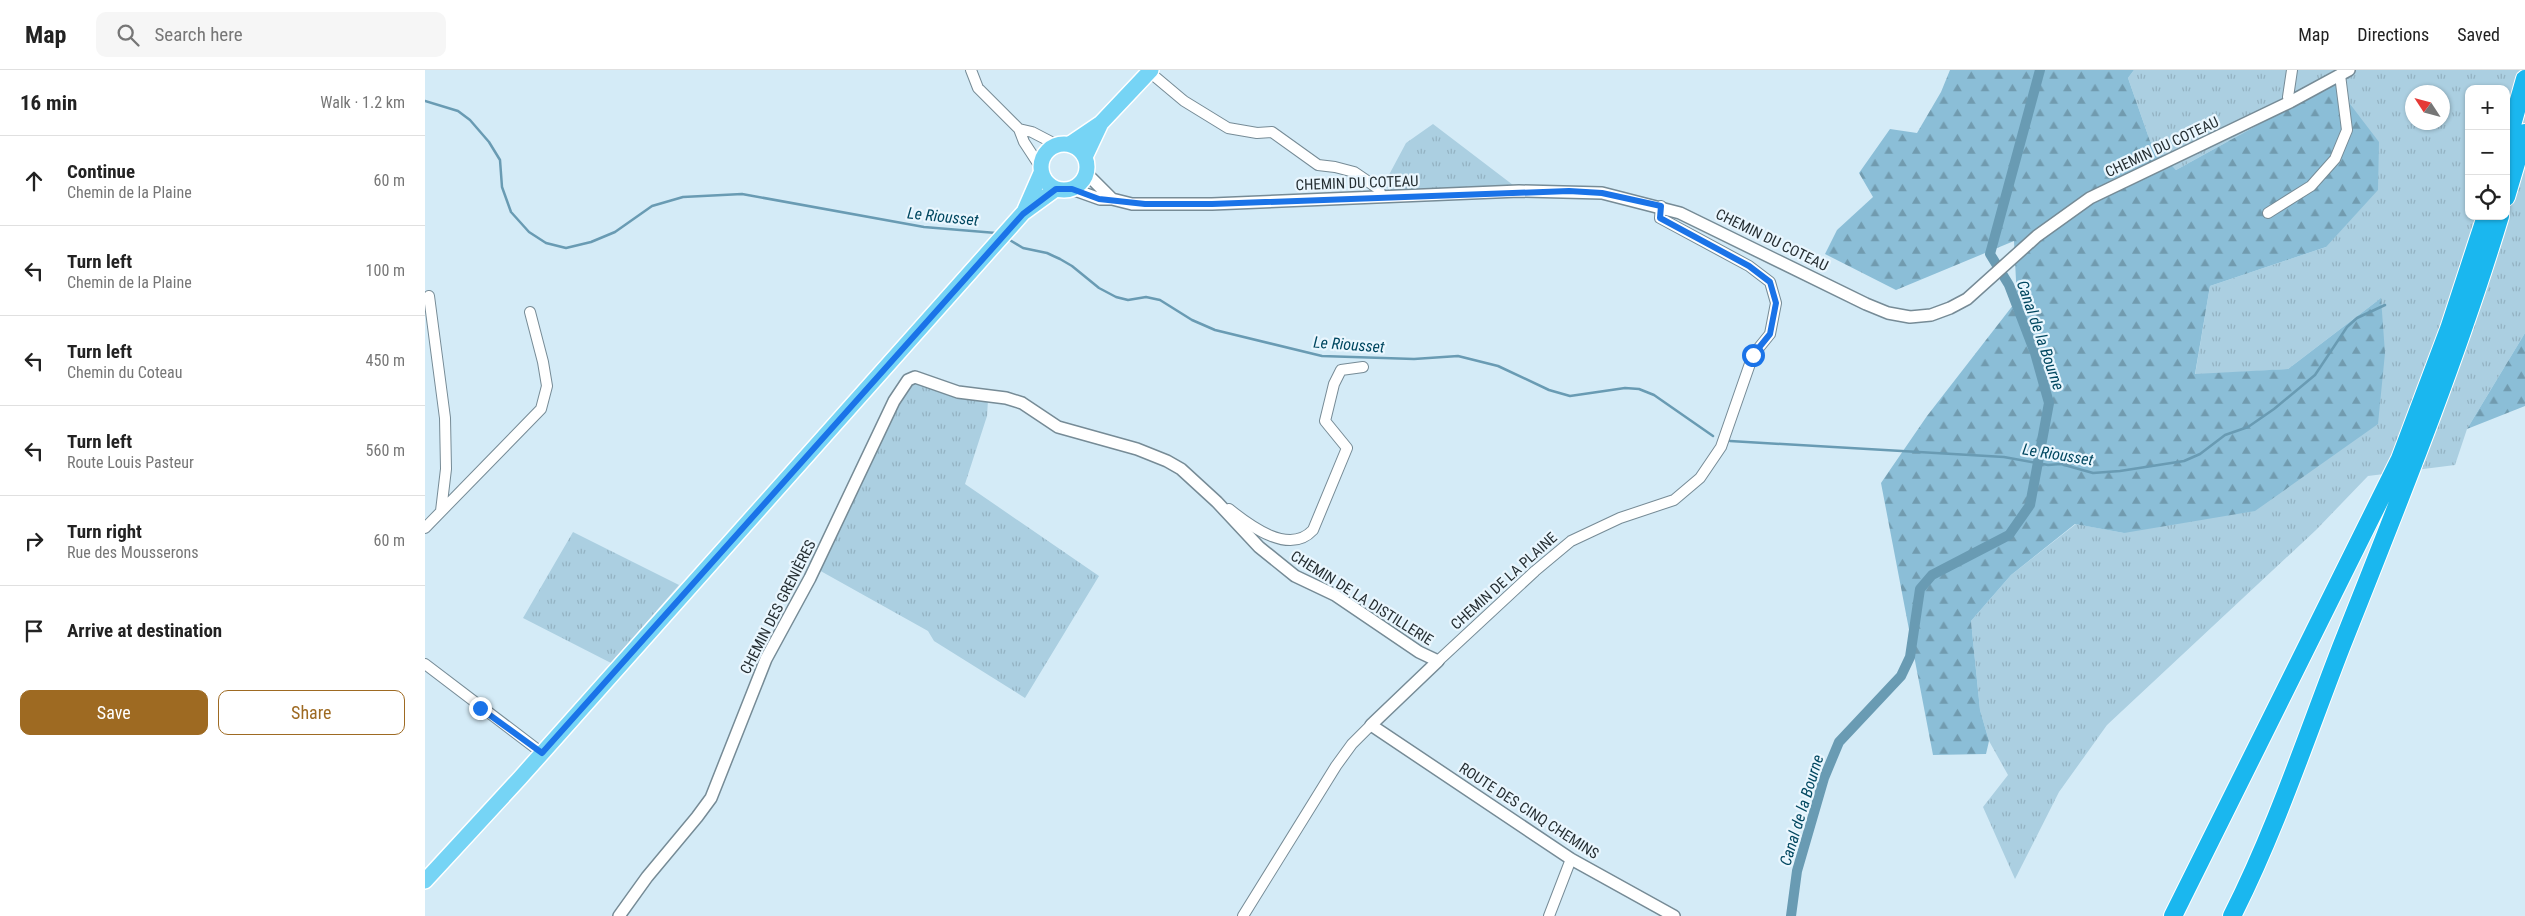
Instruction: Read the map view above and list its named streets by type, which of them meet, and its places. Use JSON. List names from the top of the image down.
{
  "streets": {
    "street": [
      "CHEMIN DU COTEAU",
      "CHEMIN DE LA PLAINE",
      "CHEMIN DE LA DISTILLERIE",
      "CHEMIN DES GRENIÈRES",
      "ROUTE DES CINQ CHEMINS"
    ]
  },
  "crossings": [
    ["CHEMIN DU COTEAU", "CHEMIN DE LA PLAINE"],
    ["CHEMIN DE LA PLAINE", "CHEMIN DE LA DISTILLERIE"],
    ["CHEMIN DE LA PLAINE", "ROUTE DES CINQ CHEMINS"],
    ["CHEMIN DE LA DISTILLERIE", "CHEMIN DES GRENIÈRES"]
  ],
  "water": ["Le Riousset", "Canal de la Bourne"],
  "north": "top left",
  "page": {
    "header": "Map",
    "search": "Search here",
    "nav": ["Map", "Directions", "Saved"],
    "heading": ["16 min", "Walk · 1.2 km"],
    "map_buttons": ["+", "−"],
    "list": [
      ["Continue", "Chemin de la Plaine", "60 m"],
      ["Turn left", "Chemin de la Plaine", "100 m"],
      ["Turn left", "Chemin du Coteau", "450 m"],
      ["Turn left", "Route Louis Pasteur", "560 m"],
      ["Turn right", "Rue des Mousserons", "60 m"],
      "Arrive at destination"
    ],
    "buttons": ["Save", "Share"]
  }
}
